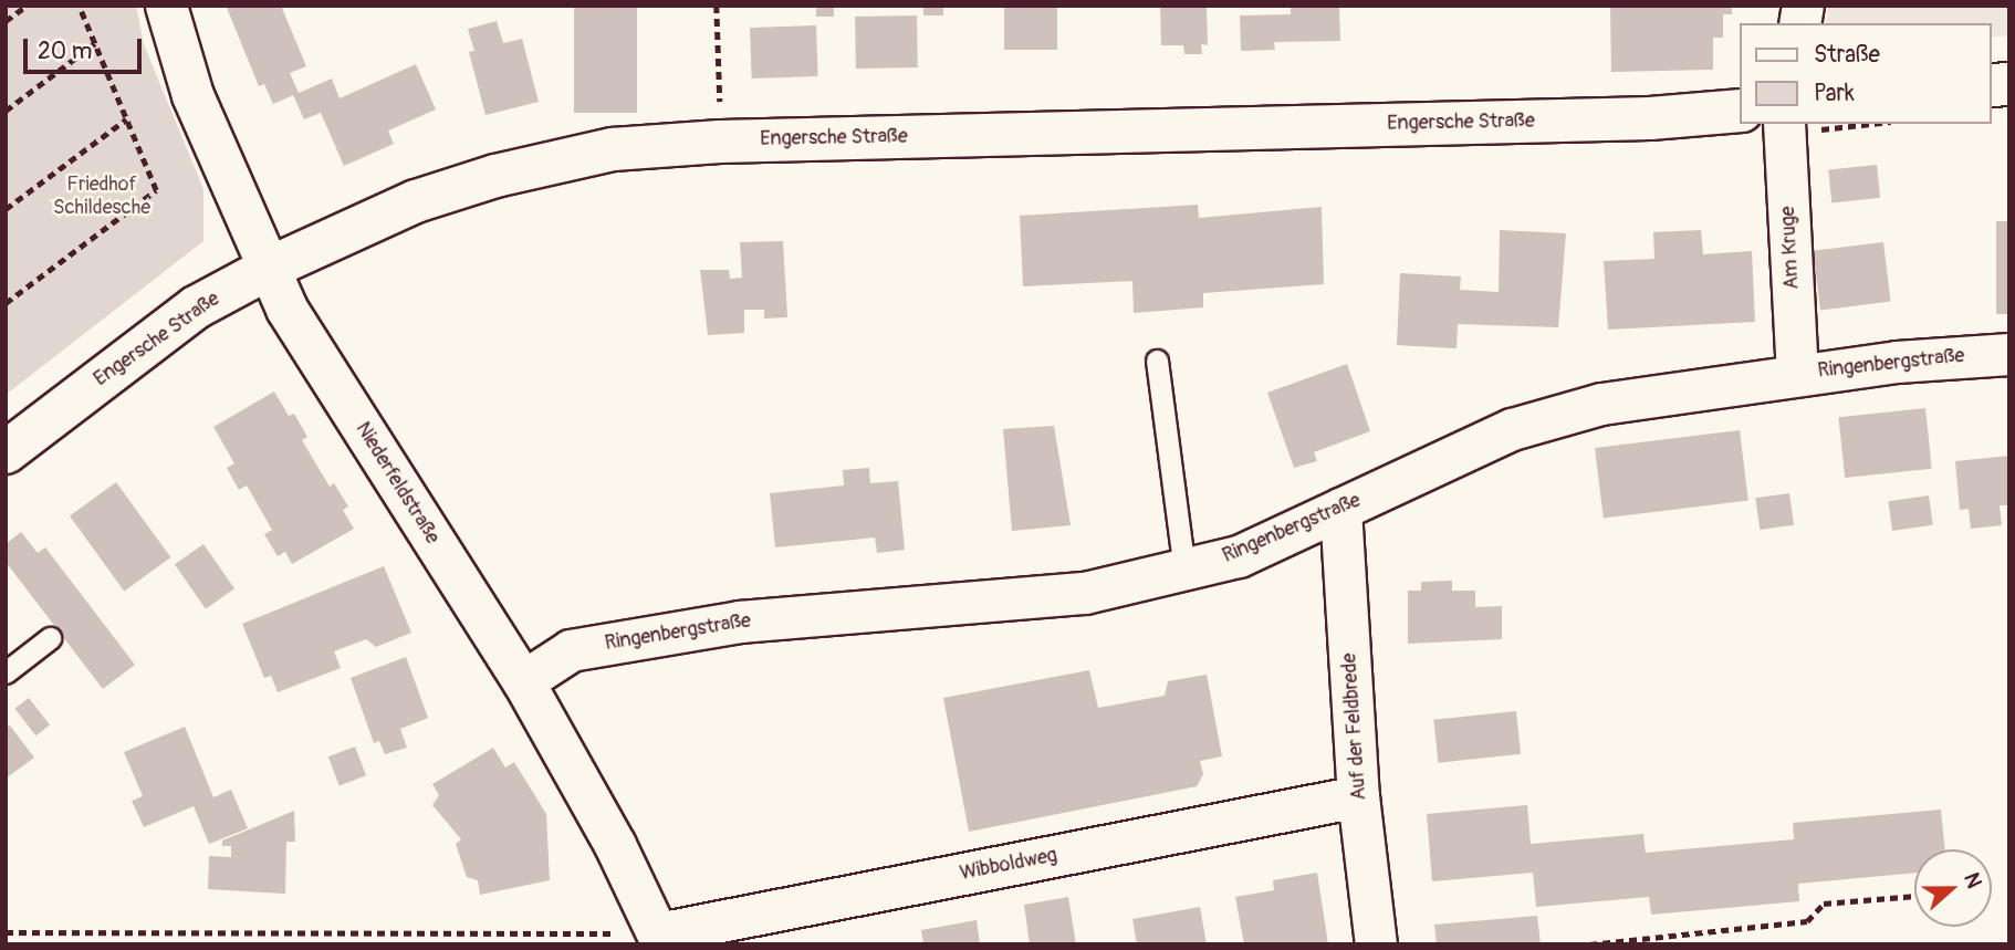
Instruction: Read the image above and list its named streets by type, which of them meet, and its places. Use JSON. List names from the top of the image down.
{
  "streets": {
    "main road": ["Engersche Straße"],
    "street": [
      "Am Kruge",
      "Ringenbergstraße",
      "Niederfeldstraße",
      "Auf der Feldbrede",
      "Wibboldweg"
    ]
  },
  "crossings": [
    ["Engersche Straße", "Niederfeldstraße"],
    ["Am Kruge", "Ringenbergstraße"],
    ["Ringenbergstraße", "Niederfeldstraße"],
    ["Ringenbergstraße", "Auf der Feldbrede"],
    ["Niederfeldstraße", "Wibboldweg"],
    ["Auf der Feldbrede", "Wibboldweg"]
  ],
  "parks": ["Friedhof Schildesche"],
  "legend": ["Straße", "Park"],
  "scale_bar": "20 m",
  "north": "right"
}
